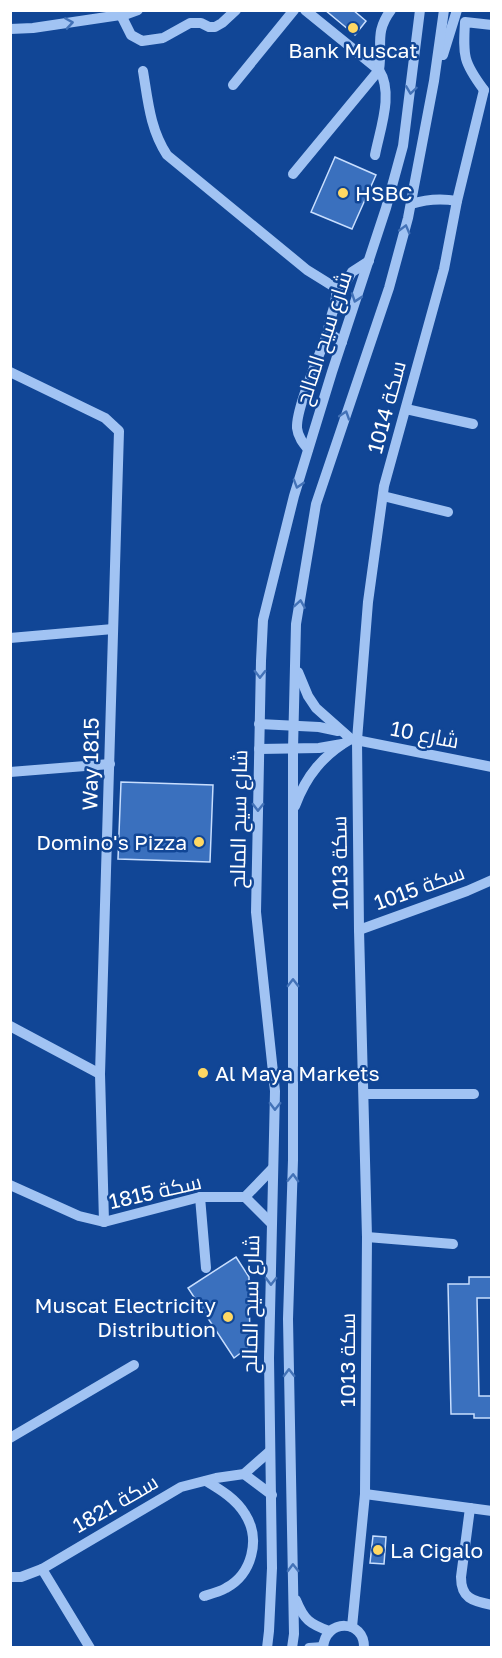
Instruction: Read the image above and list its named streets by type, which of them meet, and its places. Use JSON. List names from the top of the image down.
{
  "streets": {
    "street": [
      "شارع سيح المالح",
      "سكة 1014",
      "شارع 10",
      "Way 1815",
      "سكة 1013",
      "سكة 1015",
      "سكة 1815",
      "سكة 1821"
    ]
  },
  "crossings": [
    ["سكة 1014", "شارع 10"],
    ["سكة 1014", "سكة 1013"],
    ["شارع 10", "سكة 1013"],
    ["Way 1815", "سكة 1815"],
    ["سكة 1013", "سكة 1015"]
  ],
  "places": [
    "Bank Muscat",
    "HSBC",
    "Domino's Pizza",
    "Al Maya Markets",
    "Muscat Electricity Distribution",
    "La Cigalo"
  ]
}
